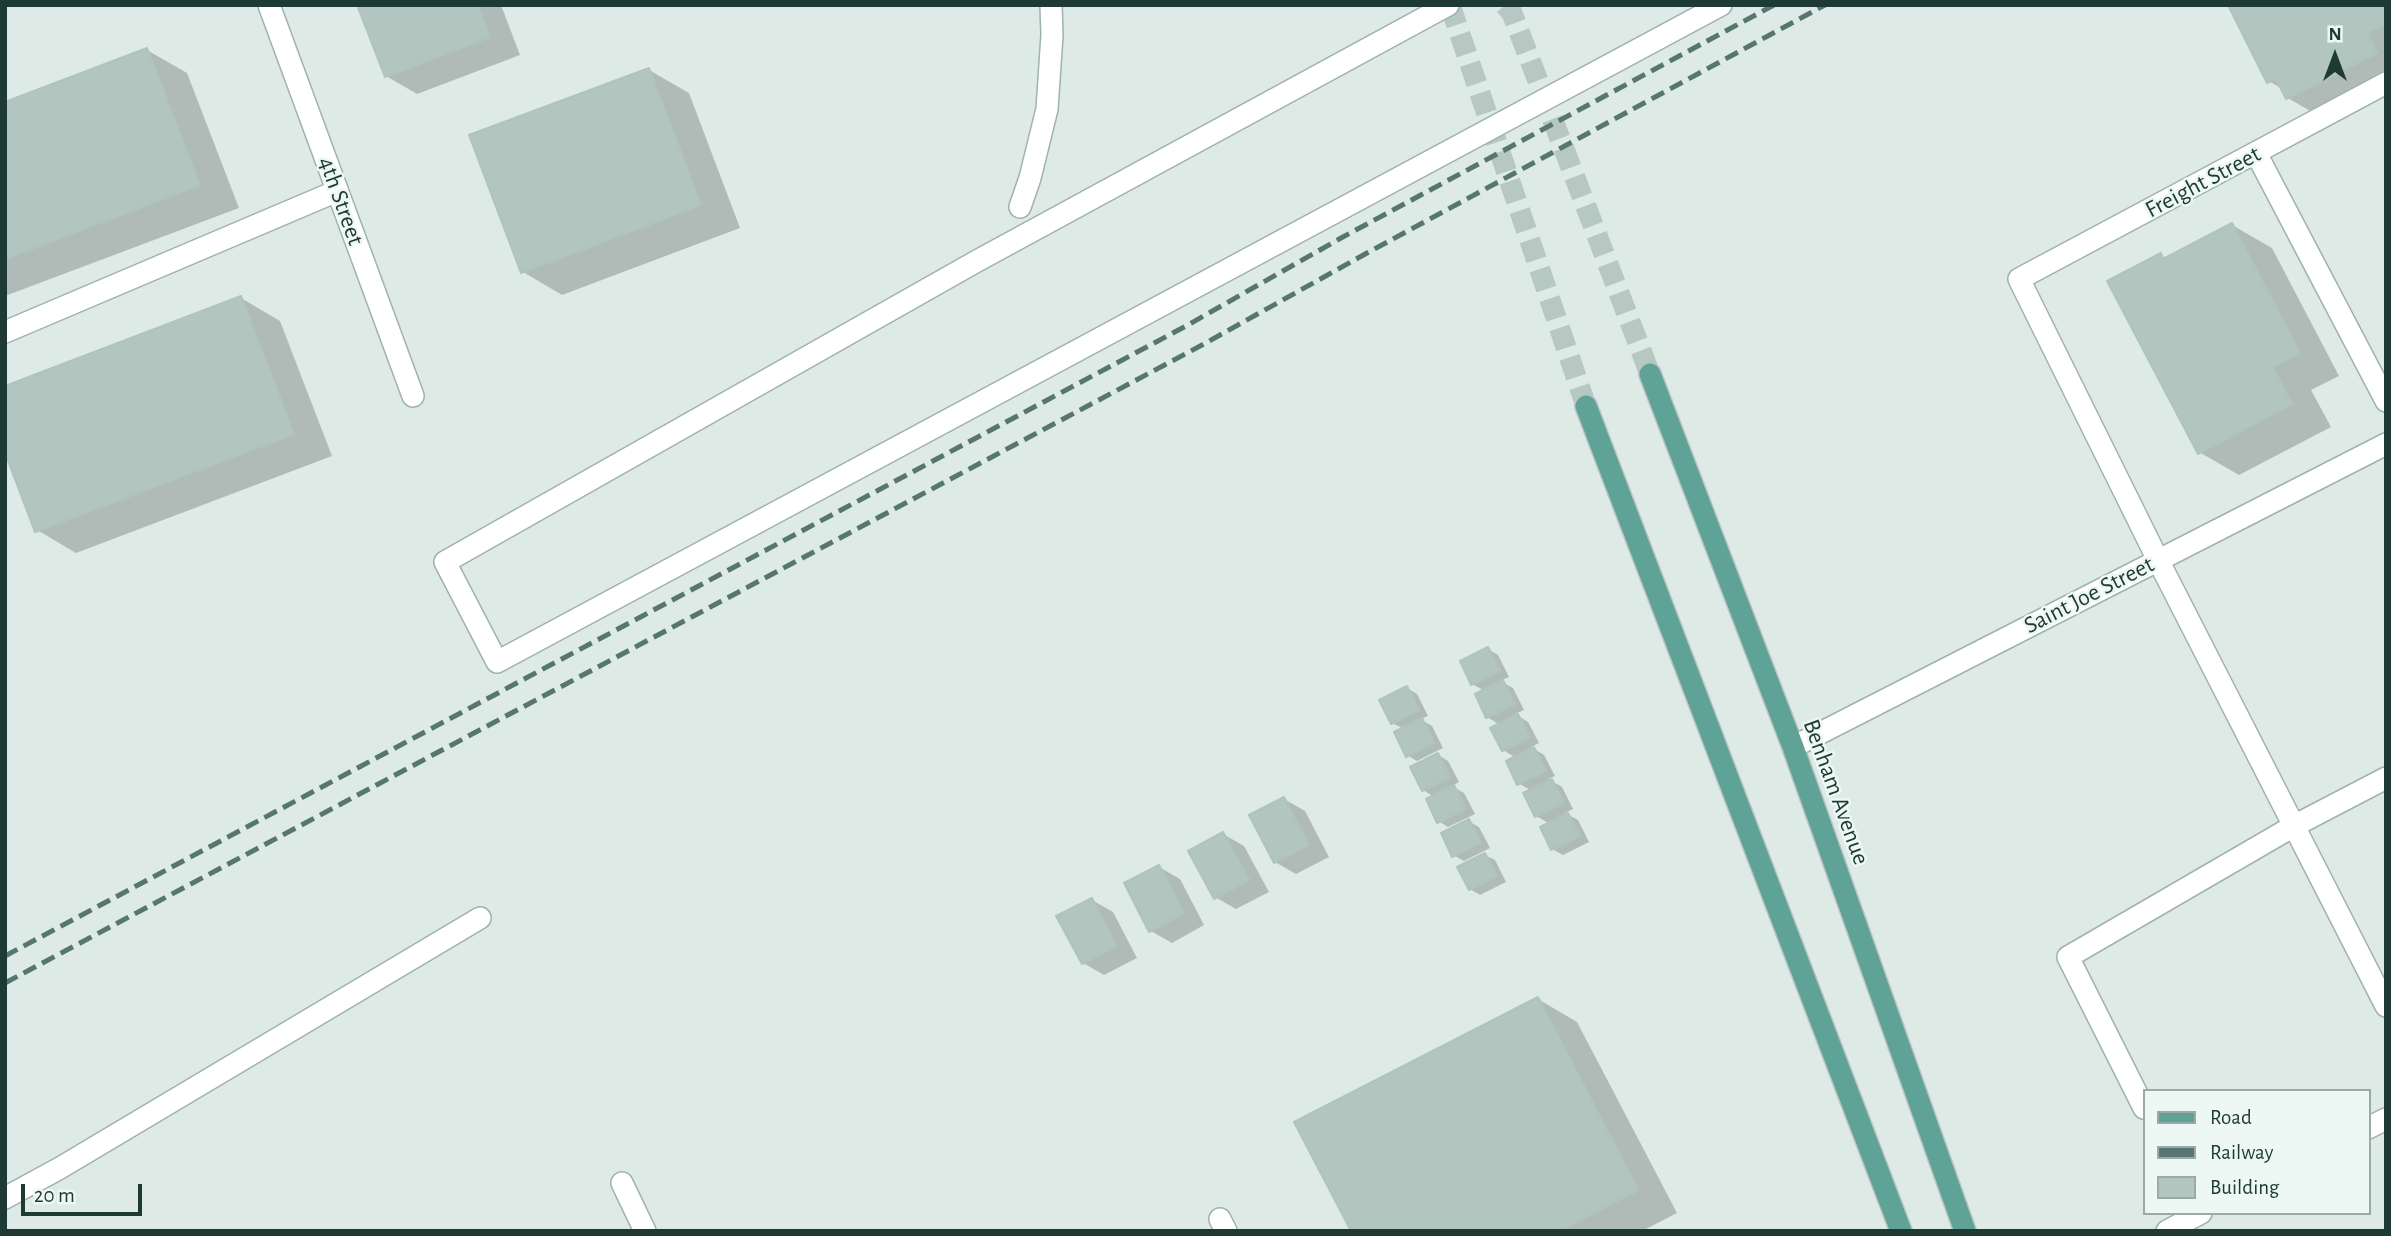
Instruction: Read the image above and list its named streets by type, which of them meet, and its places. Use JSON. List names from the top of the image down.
{
  "streets": {
    "main road": ["Benham Avenue"],
    "street": ["Freight Street", "4th Street", "Saint Joe Street"]
  },
  "crossings": [
    ["Freight Street", "Saint Joe Street"],
    ["Saint Joe Street", "Benham Avenue"]
  ],
  "legend": ["Road", "Railway", "Building"],
  "scale_bar": "20 m",
  "north": "top"
}
